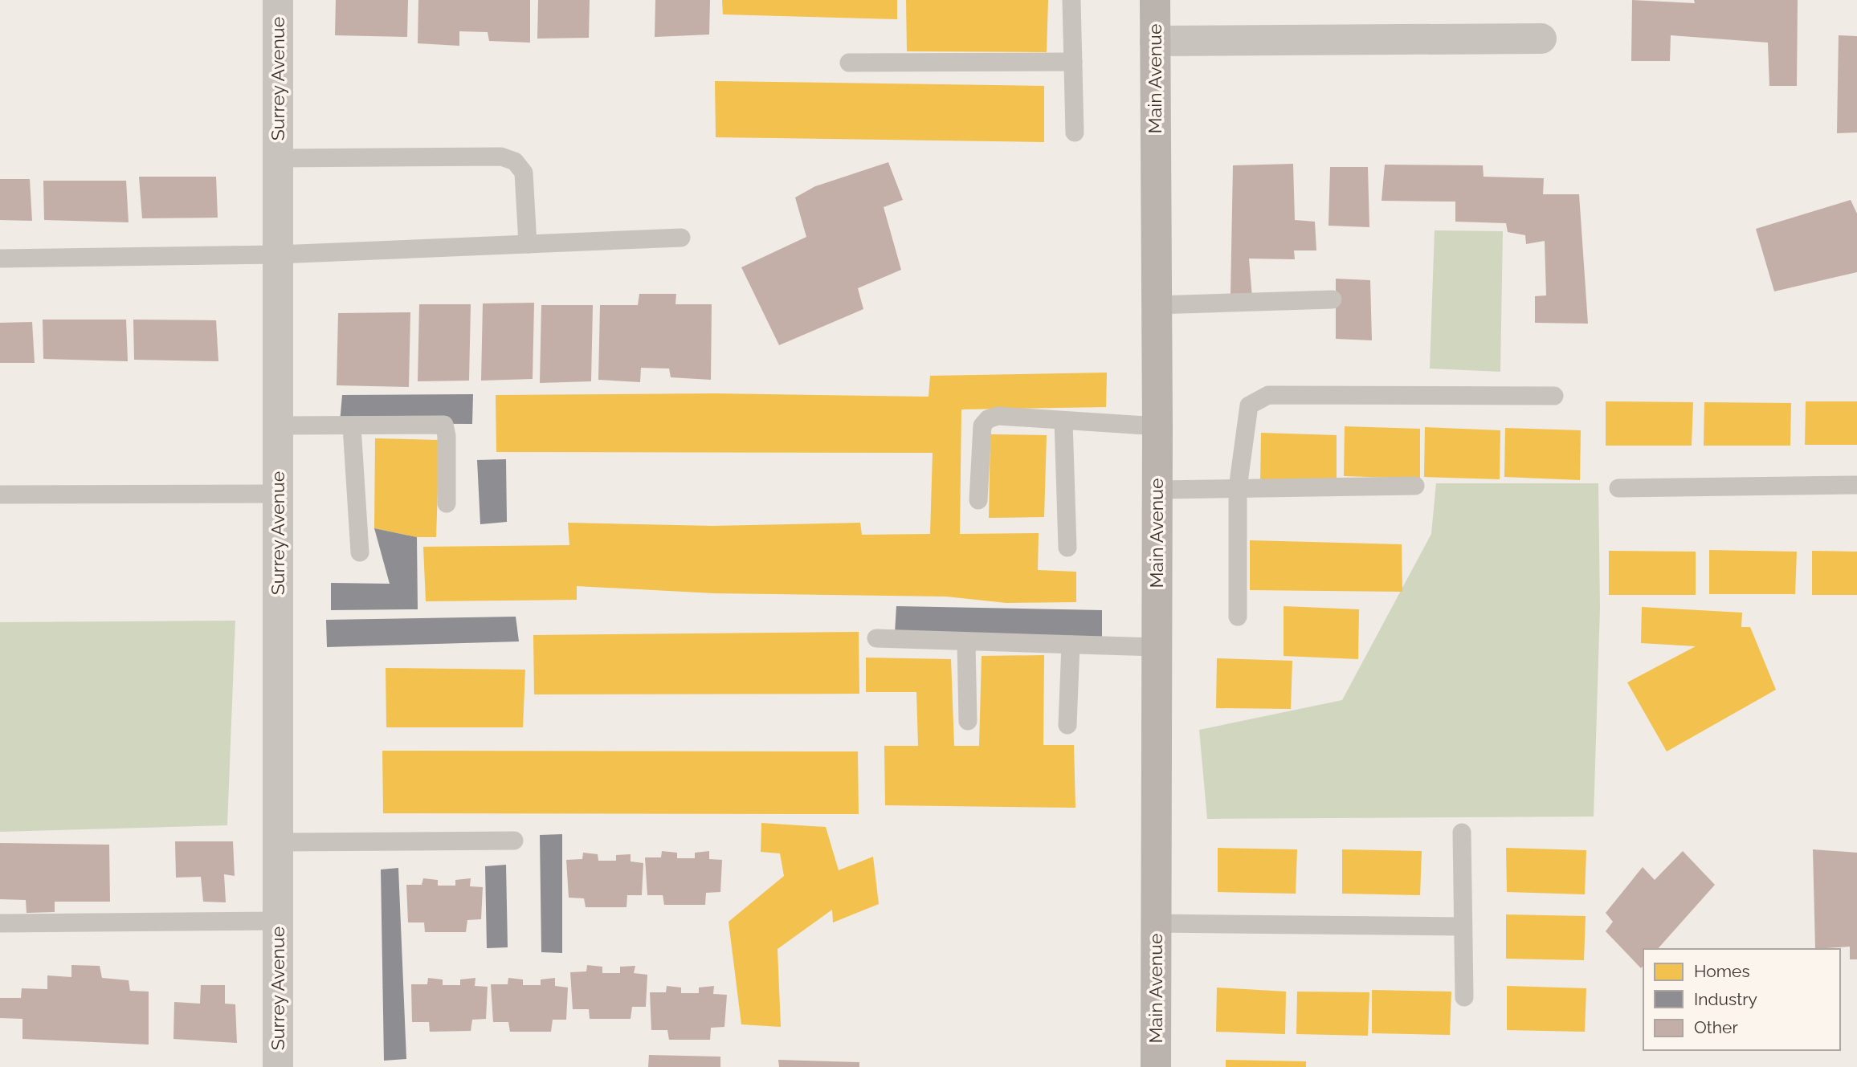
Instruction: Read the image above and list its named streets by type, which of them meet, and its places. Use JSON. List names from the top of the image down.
{
  "streets": {
    "street": ["Surrey Avenue", "Main Avenue"]
  },
  "legend": ["Homes", "Industry", "Other"]
}
